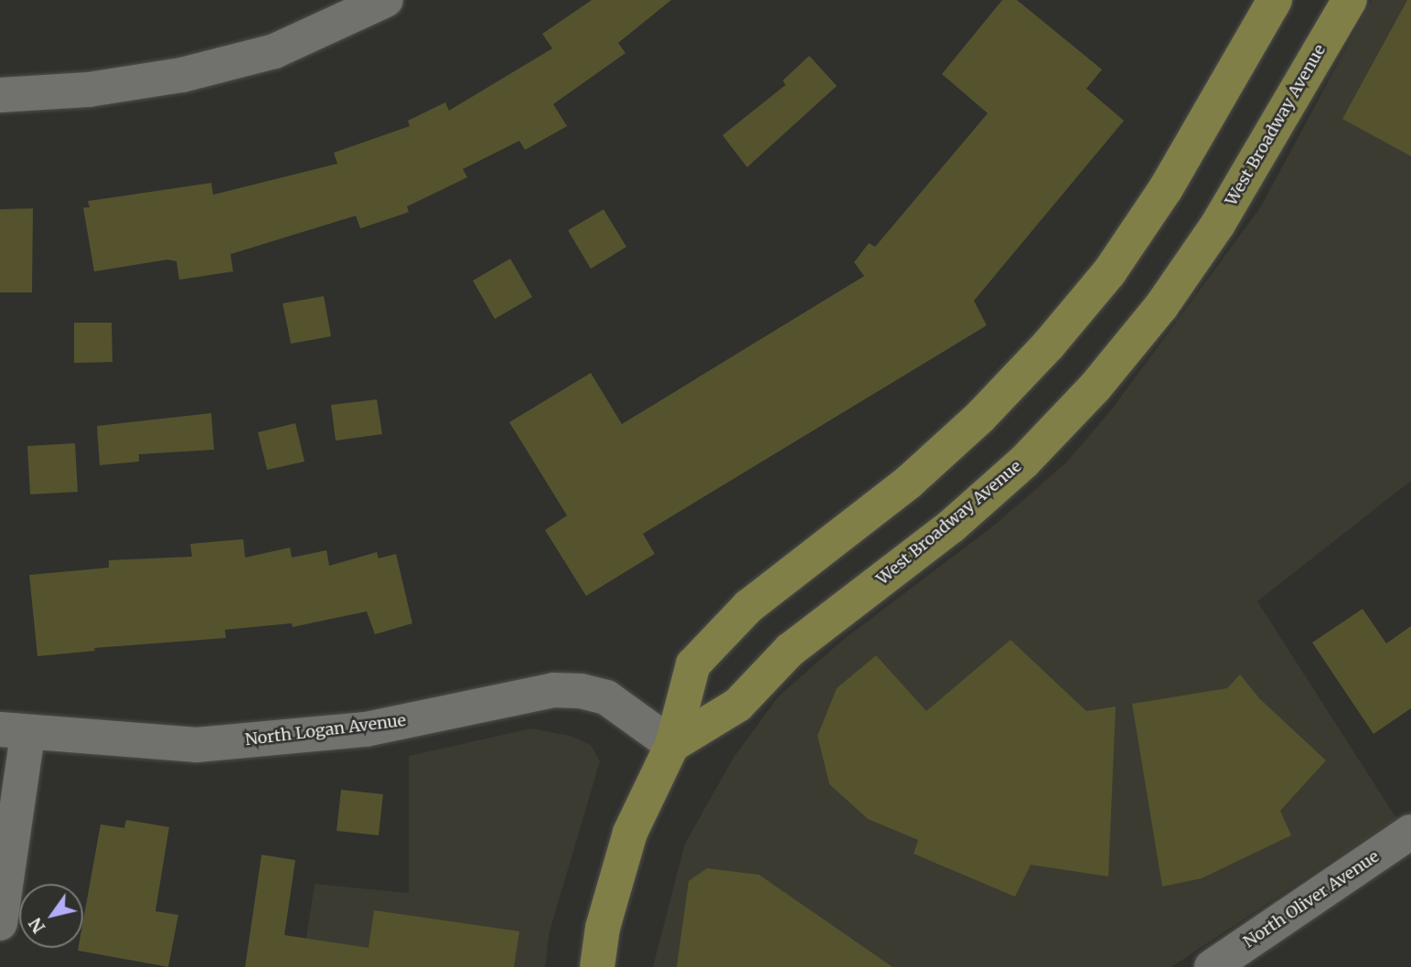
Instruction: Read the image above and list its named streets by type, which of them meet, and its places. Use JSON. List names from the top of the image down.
{
  "streets": {
    "main road": ["West Broadway Avenue"],
    "street": ["North Logan Avenue", "North Oliver Avenue"]
  },
  "crossings": [
    ["West Broadway Avenue", "North Logan Avenue"]
  ],
  "north": "bottom left"
}
